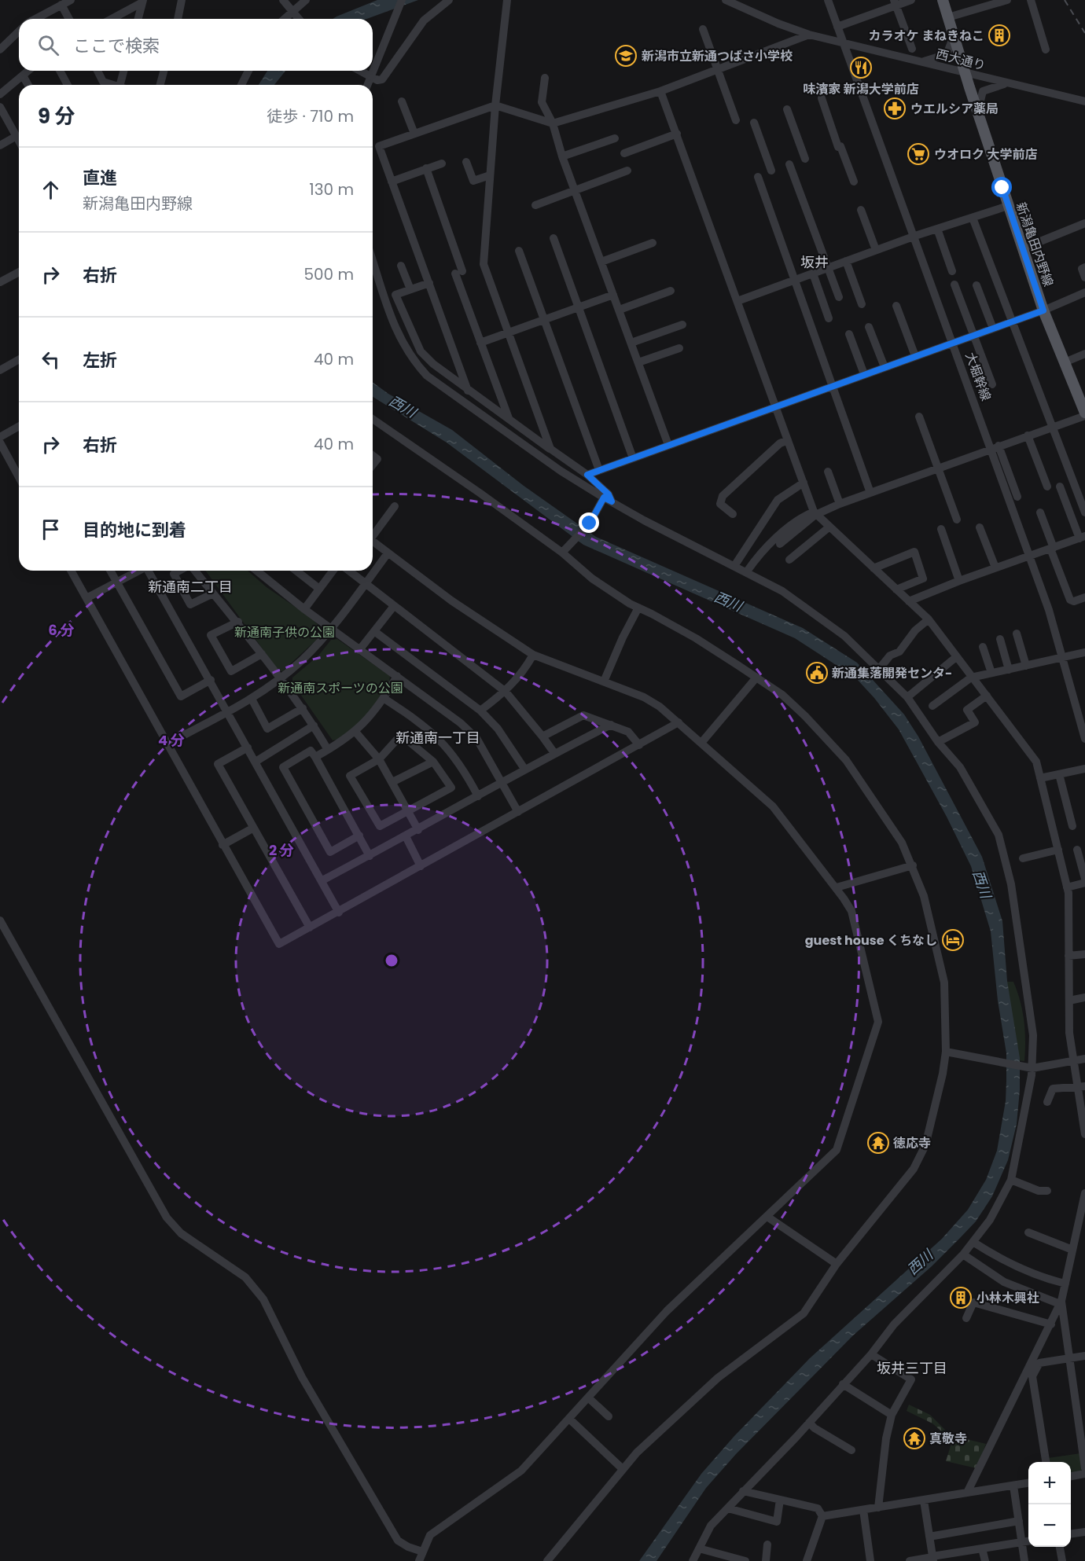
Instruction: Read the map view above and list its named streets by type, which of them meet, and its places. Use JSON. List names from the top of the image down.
{
  "streets": {
    "main road": ["新潟亀田内野線"],
    "street": ["西大通り", "大堀幹線"]
  },
  "crossings": [
    ["西大通り", "新潟亀田内野線"],
    ["西大通り", "大堀幹線"]
  ],
  "districts": [
    "坂井",
    "新通南二丁目",
    "新通南一丁目",
    "坂井三丁目"
  ],
  "water": ["西川"],
  "parks": ["新通南子供の公園", "新通南スポーツの公園"],
  "places": {
    "building": ["カラオケ まねきねこ", "小林木興社"],
    "school or university": ["新潟市立新通つばさ小学校"],
    "restaurant": ["味濱家 新潟大学前店"],
    "pharmacy": ["ウエルシア薬局"],
    "supermarket": ["ウオロク 大学前店"],
    "public building": ["新通集落開発センタ-"],
    "hotel": ["guest house くちなし"],
    "temple": ["徳応寺", "真敬寺"]
  },
  "page": {
    "search": "ここで検索",
    "heading": ["9 分", "徒歩 · 710 m"],
    "list": [
      ["直進", "新潟亀田内野線", "130 m"],
      ["右折", "500 m"],
      ["左折", "40 m"],
      ["右折", "40 m"],
      "目的地に到着"
    ],
    "map_buttons": ["+", "−"]
  },
  "rings": ["6 分", "4 分", "2 分"]
}
